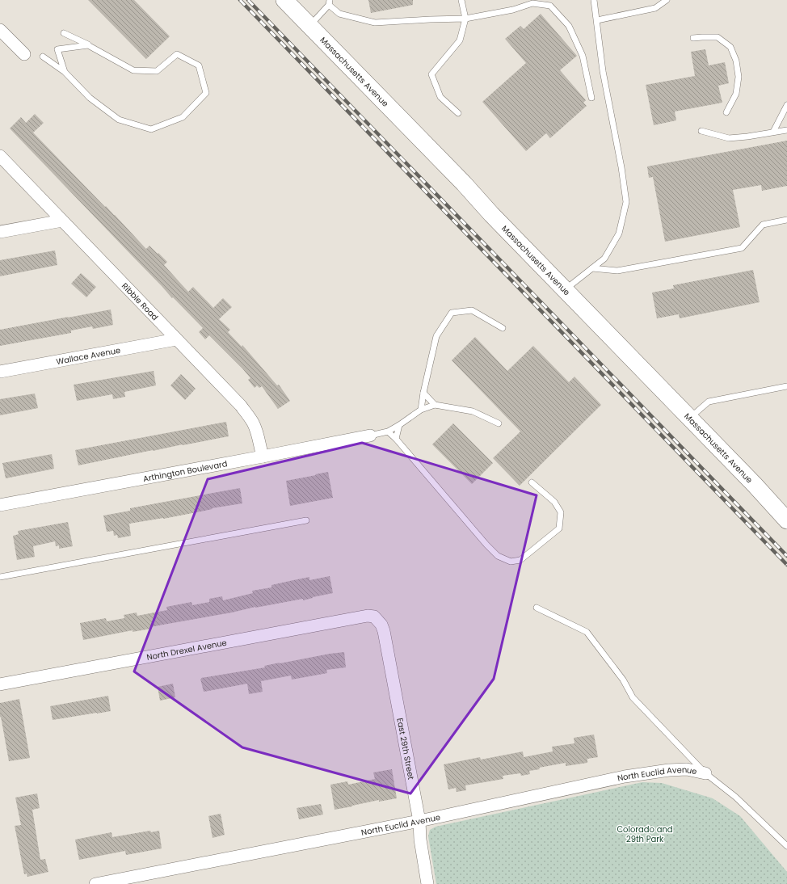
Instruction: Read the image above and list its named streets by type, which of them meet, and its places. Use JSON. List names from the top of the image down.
{
  "streets": {
    "main road": ["Massachusetts Avenue"],
    "street": [
      "Ribble Road",
      "Wallace Avenue",
      "Arthington Boulevard",
      "North Drexel Avenue",
      "East 29th Street",
      "North Euclid Avenue"
    ]
  },
  "crossings": [
    ["Ribble Road", "Wallace Avenue"],
    ["Ribble Road", "Arthington Boulevard"],
    ["North Drexel Avenue", "East 29th Street"],
    ["East 29th Street", "North Euclid Avenue"]
  ],
  "parks": ["Colorado and 29th Park"]
}
